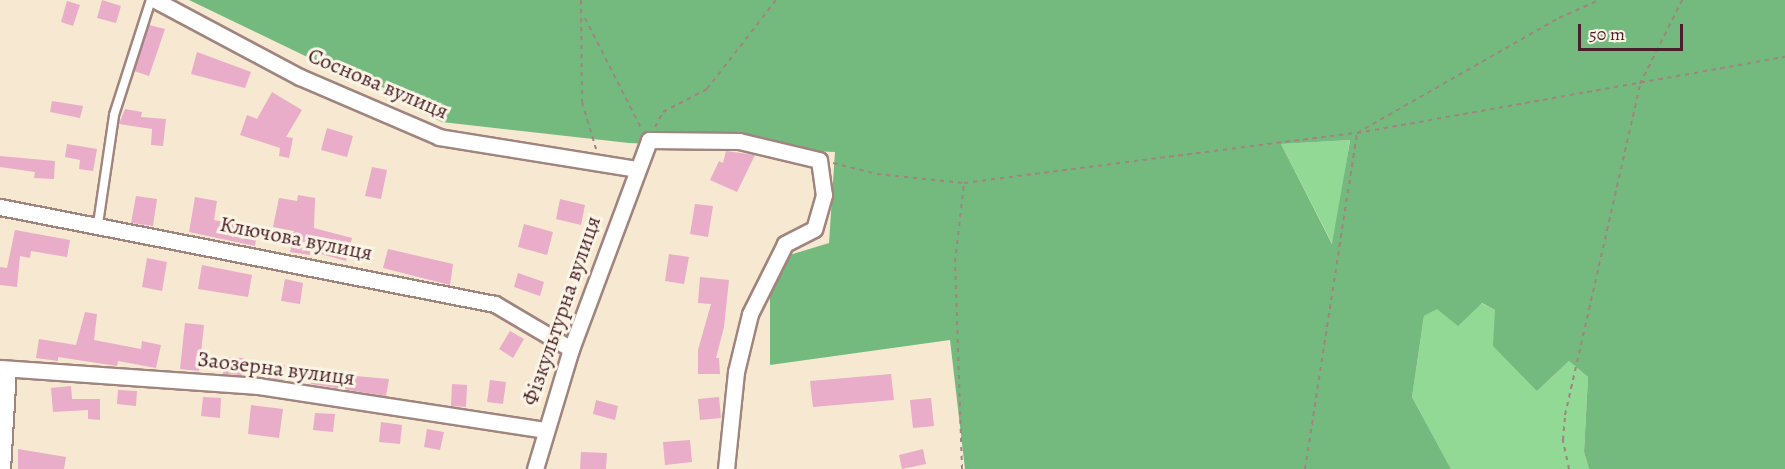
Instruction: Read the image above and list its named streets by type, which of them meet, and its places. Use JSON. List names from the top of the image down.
{
  "streets": {
    "street": [
      "Соснова вулиця",
      "Ключова вулиця",
      "Фізкультурна вулиця",
      "Заозерна вулиця"
    ]
  },
  "crossings": [
    ["Соснова вулиця", "Фізкультурна вулиця"],
    ["Ключова вулиця", "Фізкультурна вулиця"],
    ["Фізкультурна вулиця", "Заозерна вулиця"]
  ],
  "scale_bar": "50 m"
}
